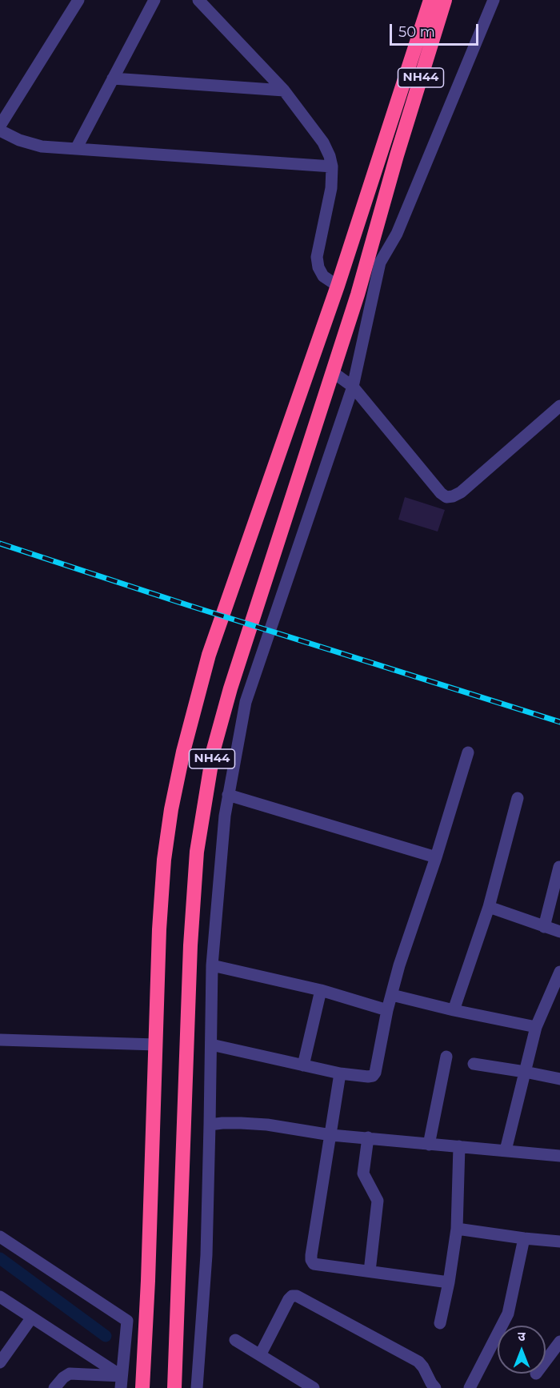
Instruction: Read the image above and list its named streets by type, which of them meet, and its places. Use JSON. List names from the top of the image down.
{
  "streets": {
    "highway": ["NH44"]
  },
  "scale_bar": "50 m",
  "north": "top"
}
